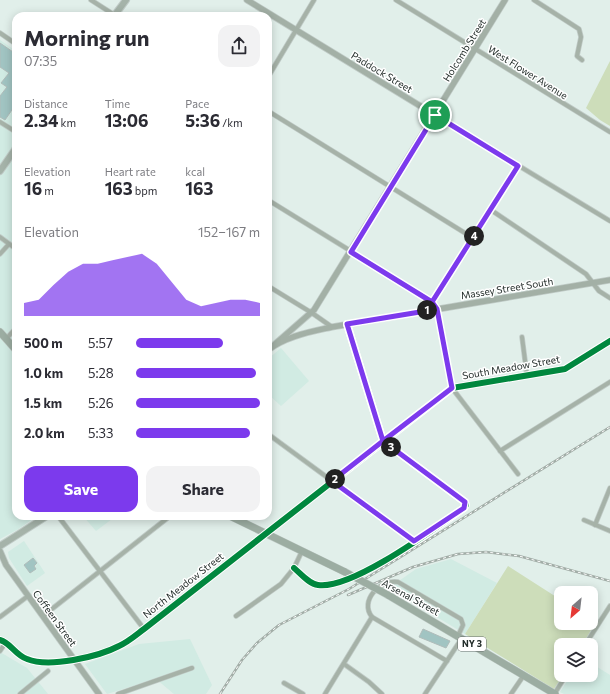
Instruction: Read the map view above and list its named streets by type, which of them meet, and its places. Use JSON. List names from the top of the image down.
{
  "streets": {
    "highway": ["Arsenal Street", "NY 3"],
    "main road": [
      "Holcomb Street",
      "Paddock Street",
      "Massey Street South",
      "Coffeen Street"
    ],
    "street": ["West Flower Avenue", "South Meadow Street", "North Meadow Street"]
  },
  "crossings": [
    ["Holcomb Street", "Paddock Street"],
    ["Holcomb Street", "West Flower Avenue"],
    ["Holcomb Street", "Massey Street South"],
    ["South Meadow Street", "North Meadow Street"],
    ["South Meadow Street", "Arsenal Street"],
    ["North Meadow Street", "Arsenal Street"],
    ["North Meadow Street", "Coffeen Street"]
  ],
  "north": "bottom left",
  "page": {
    "heading": ["Morning run", "07:35"],
    "stats": [
      ["Distance", "2.34 km"],
      ["Time", "13:06"],
      ["Pace", "5:36 /km"],
      ["Elevation", "16 m"],
      ["Heart rate", "163 bpm"],
      ["kcal", "163"]
    ],
    "chart": ["Elevation", "152–167 m"],
    "pins": [
      "4",
      "1",
      "3",
      "2"
    ],
    "list": [
      {
        "name": "500 m",
        "note": "5:57"
      },
      {
        "name": "1.0 km",
        "note": "5:28"
      },
      {
        "name": "1.5 km",
        "note": "5:26"
      },
      {
        "name": "2.0 km",
        "note": "5:33"
      }
    ],
    "buttons": ["Save", "Share"]
  }
}
